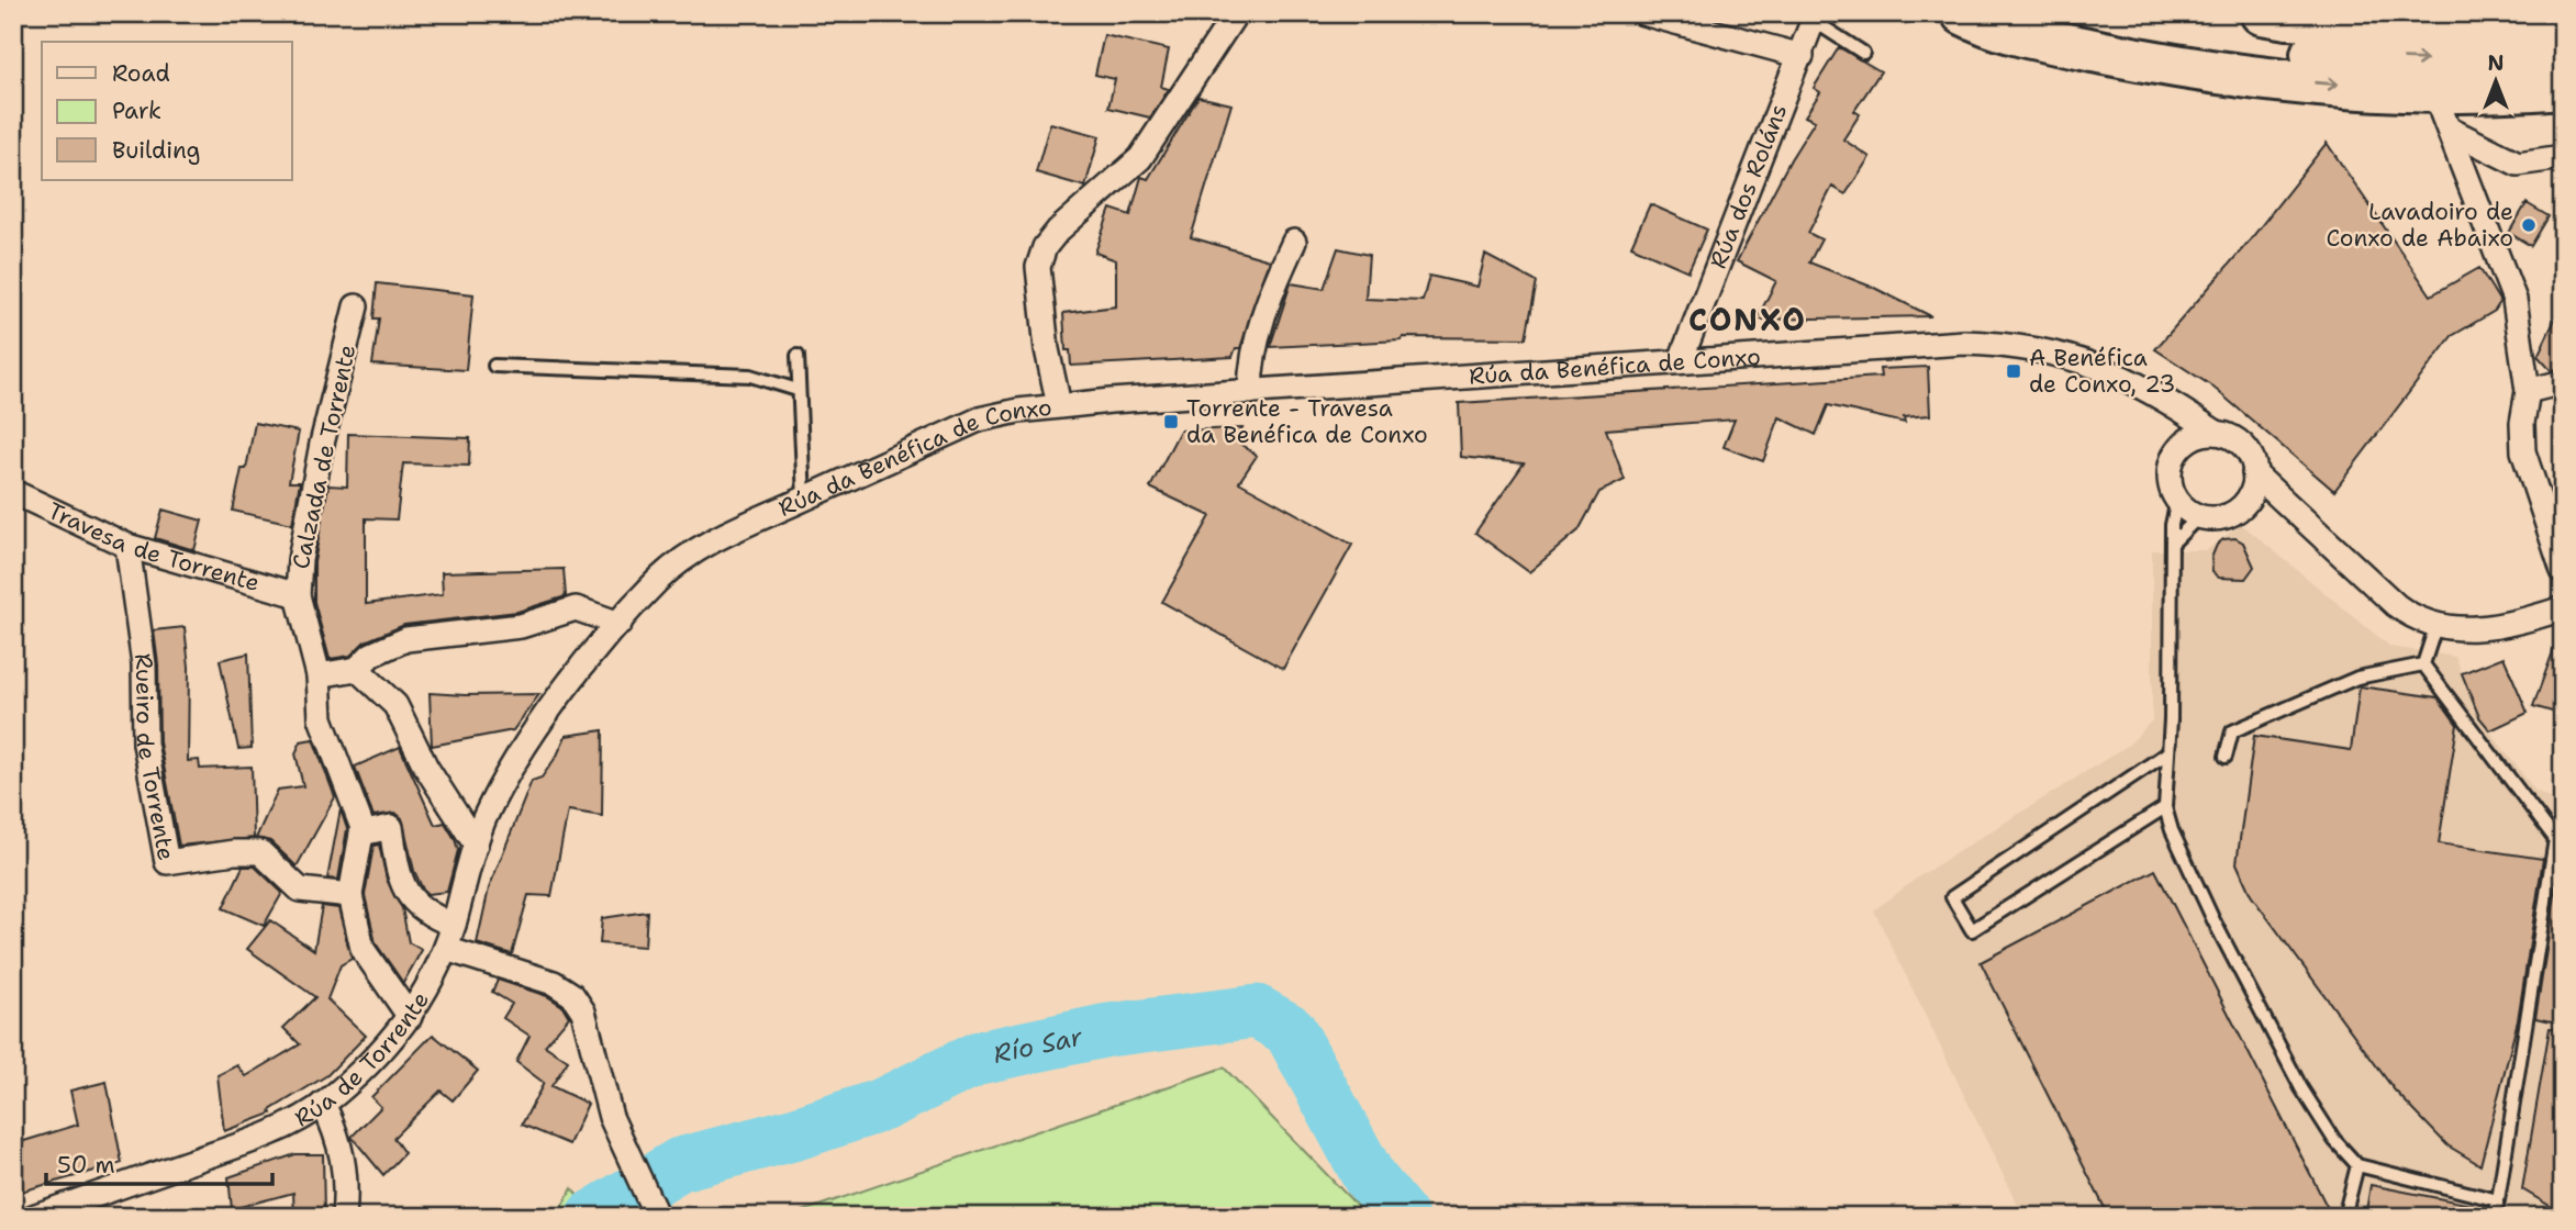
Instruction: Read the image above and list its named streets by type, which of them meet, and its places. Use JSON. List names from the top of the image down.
{
  "streets": {
    "street": [
      "Rúa dos Roláns",
      "Rúa da Benéfica de Conxo",
      "Calzada de Torrente",
      "Travesa de Torrente",
      "Rueiro de Torrente",
      "Rúa de Torrente"
    ]
  },
  "crossings": [
    ["Rúa dos Roláns", "Rúa da Benéfica de Conxo"],
    ["Rúa da Benéfica de Conxo", "Rúa de Torrente"],
    ["Calzada de Torrente", "Travesa de Torrente"],
    ["Travesa de Torrente", "Rueiro de Torrente"]
  ],
  "districts": ["CONXO"],
  "water": ["Río Sar"],
  "places": {
    "other": ["Lavadoiro de Conxo de Abaixo"],
    "transit": ["A Benéfica de Conxo, 23", "Torrente - Travesa da Benéfica de Conxo"]
  },
  "legend": ["Road", "Park", "Building"],
  "scale_bar": "50 m",
  "north": "top"
}
